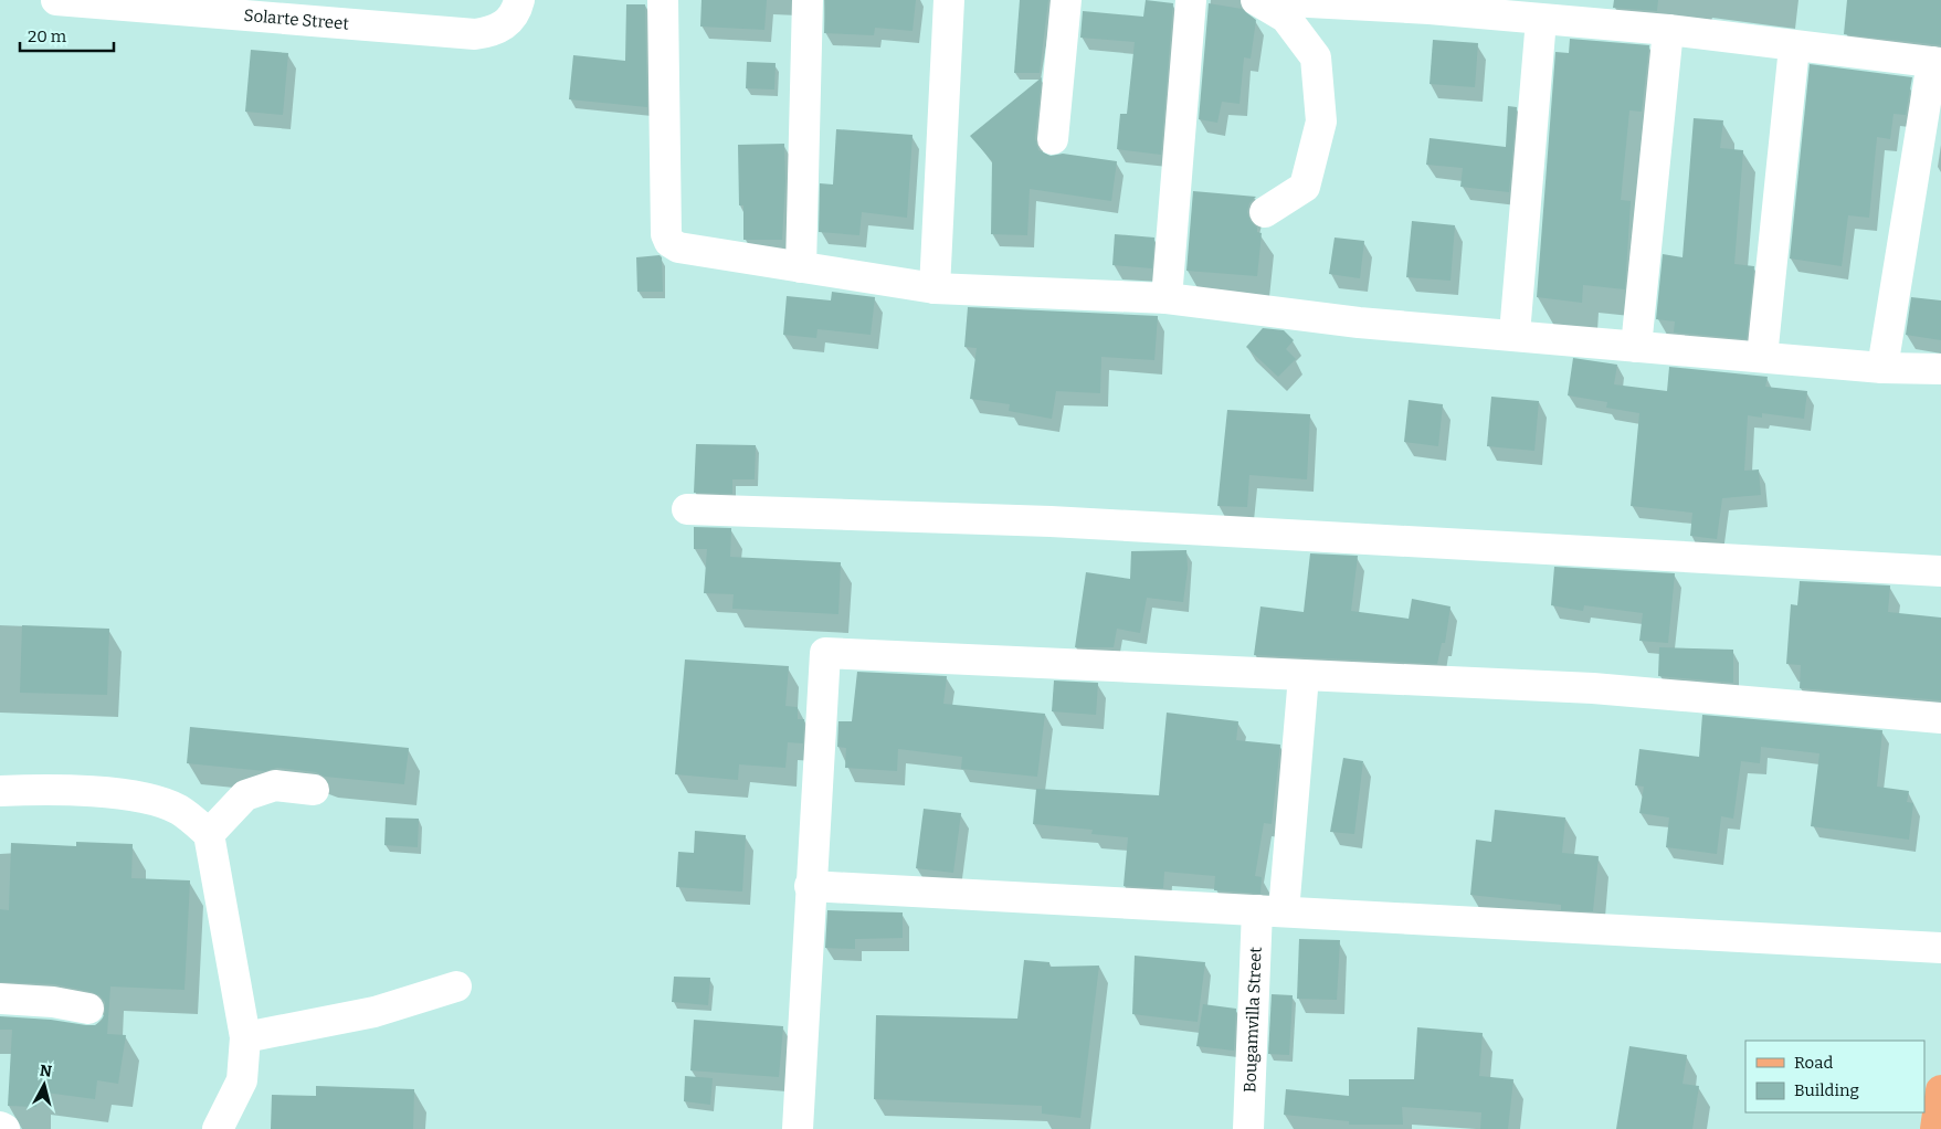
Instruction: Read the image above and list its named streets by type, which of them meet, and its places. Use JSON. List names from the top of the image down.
{
  "streets": {
    "street": ["Solarte Street", "Bougamvilla Street"]
  },
  "legend": ["Road", "Building"],
  "scale_bar": "20 m",
  "north": "top"
}
